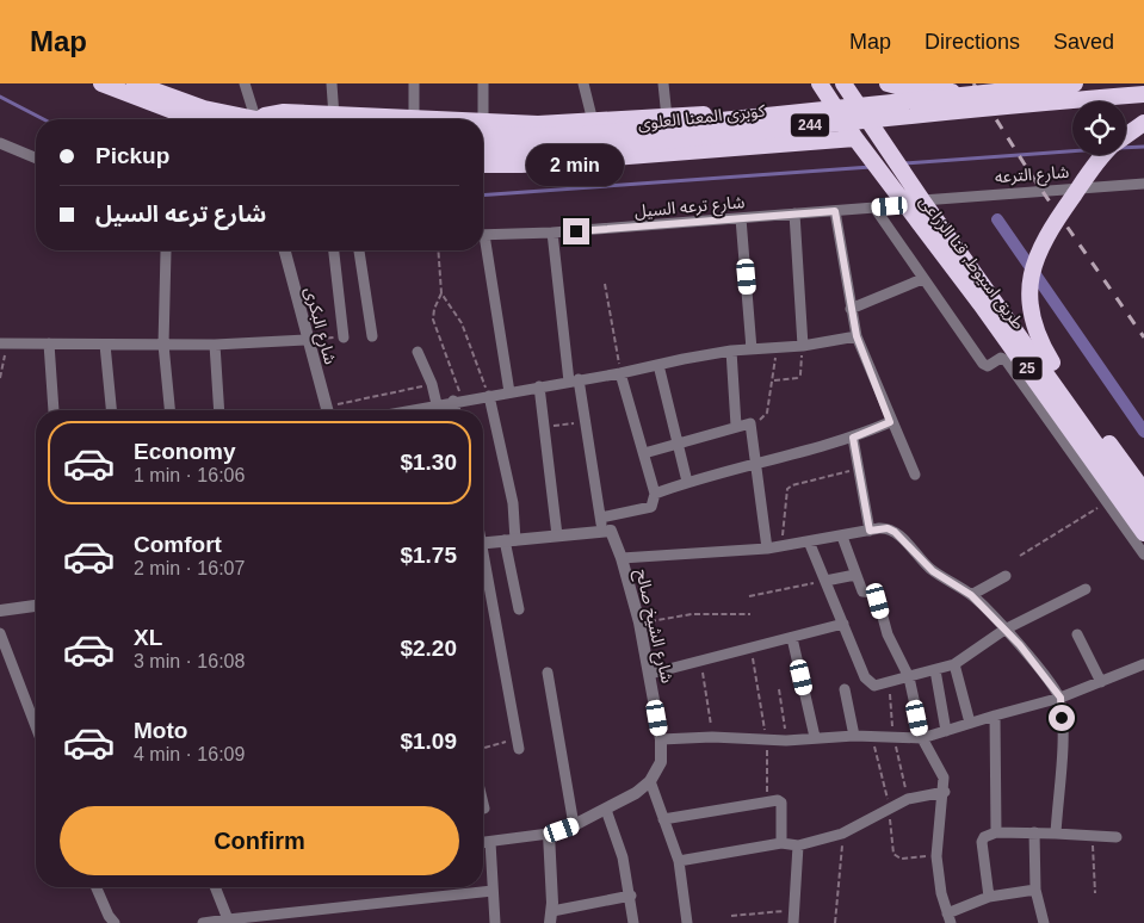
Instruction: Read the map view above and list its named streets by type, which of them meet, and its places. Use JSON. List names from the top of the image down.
{
  "streets": {
    "highway": [
      "كوبرى المعنا العلوى",
      "244",
      "طريق اسيوط, قنا الزراعى",
      "25"
    ],
    "street": [
      "شارع الترعه",
      "شارع ترعه السيل",
      "شارع البكرى",
      "شارع الشيخ صالح"
    ]
  },
  "crossings": [
    ["شارع الترعه", "طريق اسيوط, قنا الزراعى"],
    ["شارع ترعه السيل", "طريق اسيوط, قنا الزراعى"],
    ["طريق اسيوط, قنا الزراعى", "25"]
  ],
  "page": {
    "header": "Map",
    "nav": ["Map", "Directions", "Saved"],
    "banner": ["Pickup", "شارع ترعه السيل"],
    "bubble": "2 min",
    "list": [
      {
        "name": "Economy",
        "note": "1 min · 16:06",
        "value": "$1.30"
      },
      {
        "name": "Comfort",
        "note": "2 min · 16:07",
        "value": "$1.75"
      },
      {
        "name": "XL",
        "note": "3 min · 16:08",
        "value": "$2.20"
      },
      {
        "name": "Moto",
        "note": "4 min · 16:09",
        "value": "$1.09"
      }
    ],
    "buttons": "Confirm"
  }
}
